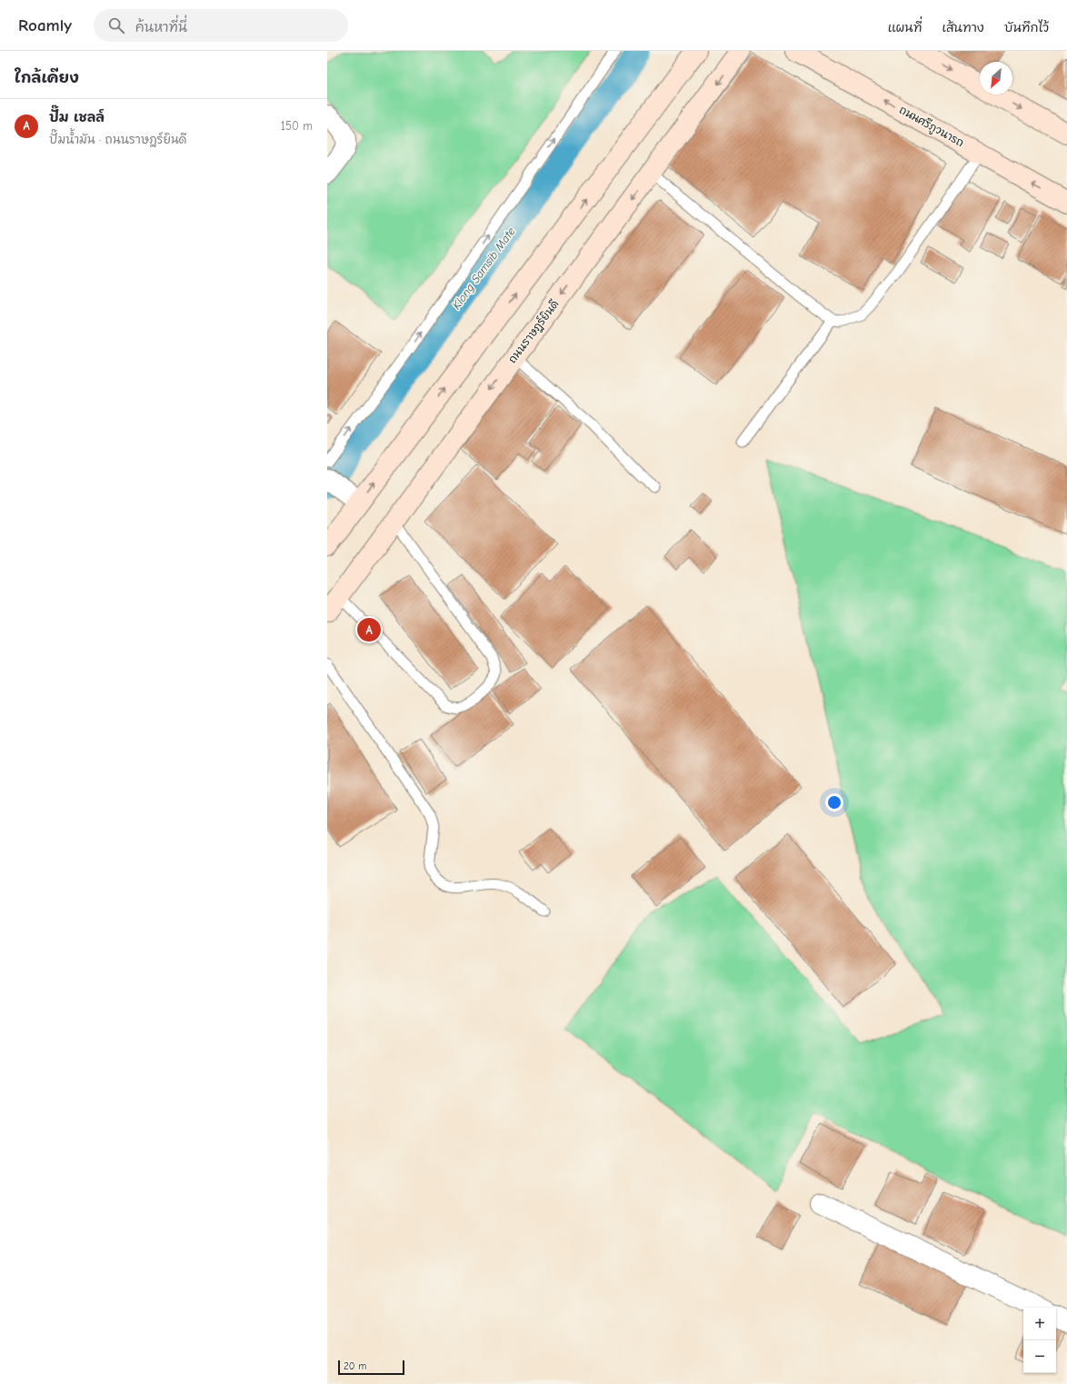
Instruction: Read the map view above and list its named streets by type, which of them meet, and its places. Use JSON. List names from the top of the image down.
{
  "streets": {
    "main road": ["ถนนศรีภูวนารถ", "ถนนราษฎร์ยินดี"]
  },
  "water": ["Klong Samsib Mate"],
  "scale_bar": "20 m",
  "north": "bottom left",
  "page": {
    "header": "Roamly",
    "search": "ค้นหาที่นี่",
    "nav": ["แผนที่", "เส้นทาง", "บันทึกไว้"],
    "heading": "ใกล้เคียง",
    "list": [
      {
        "mark": "A",
        "name": "ปั๊ม เชลล์",
        "note": "ปั๊มน้ำมัน · ถนนราษฎร์ยินดี",
        "value": "150 m"
      }
    ],
    "pins": "A",
    "map_buttons": ["+", "−"],
    "scale": "20 m"
  }
}
